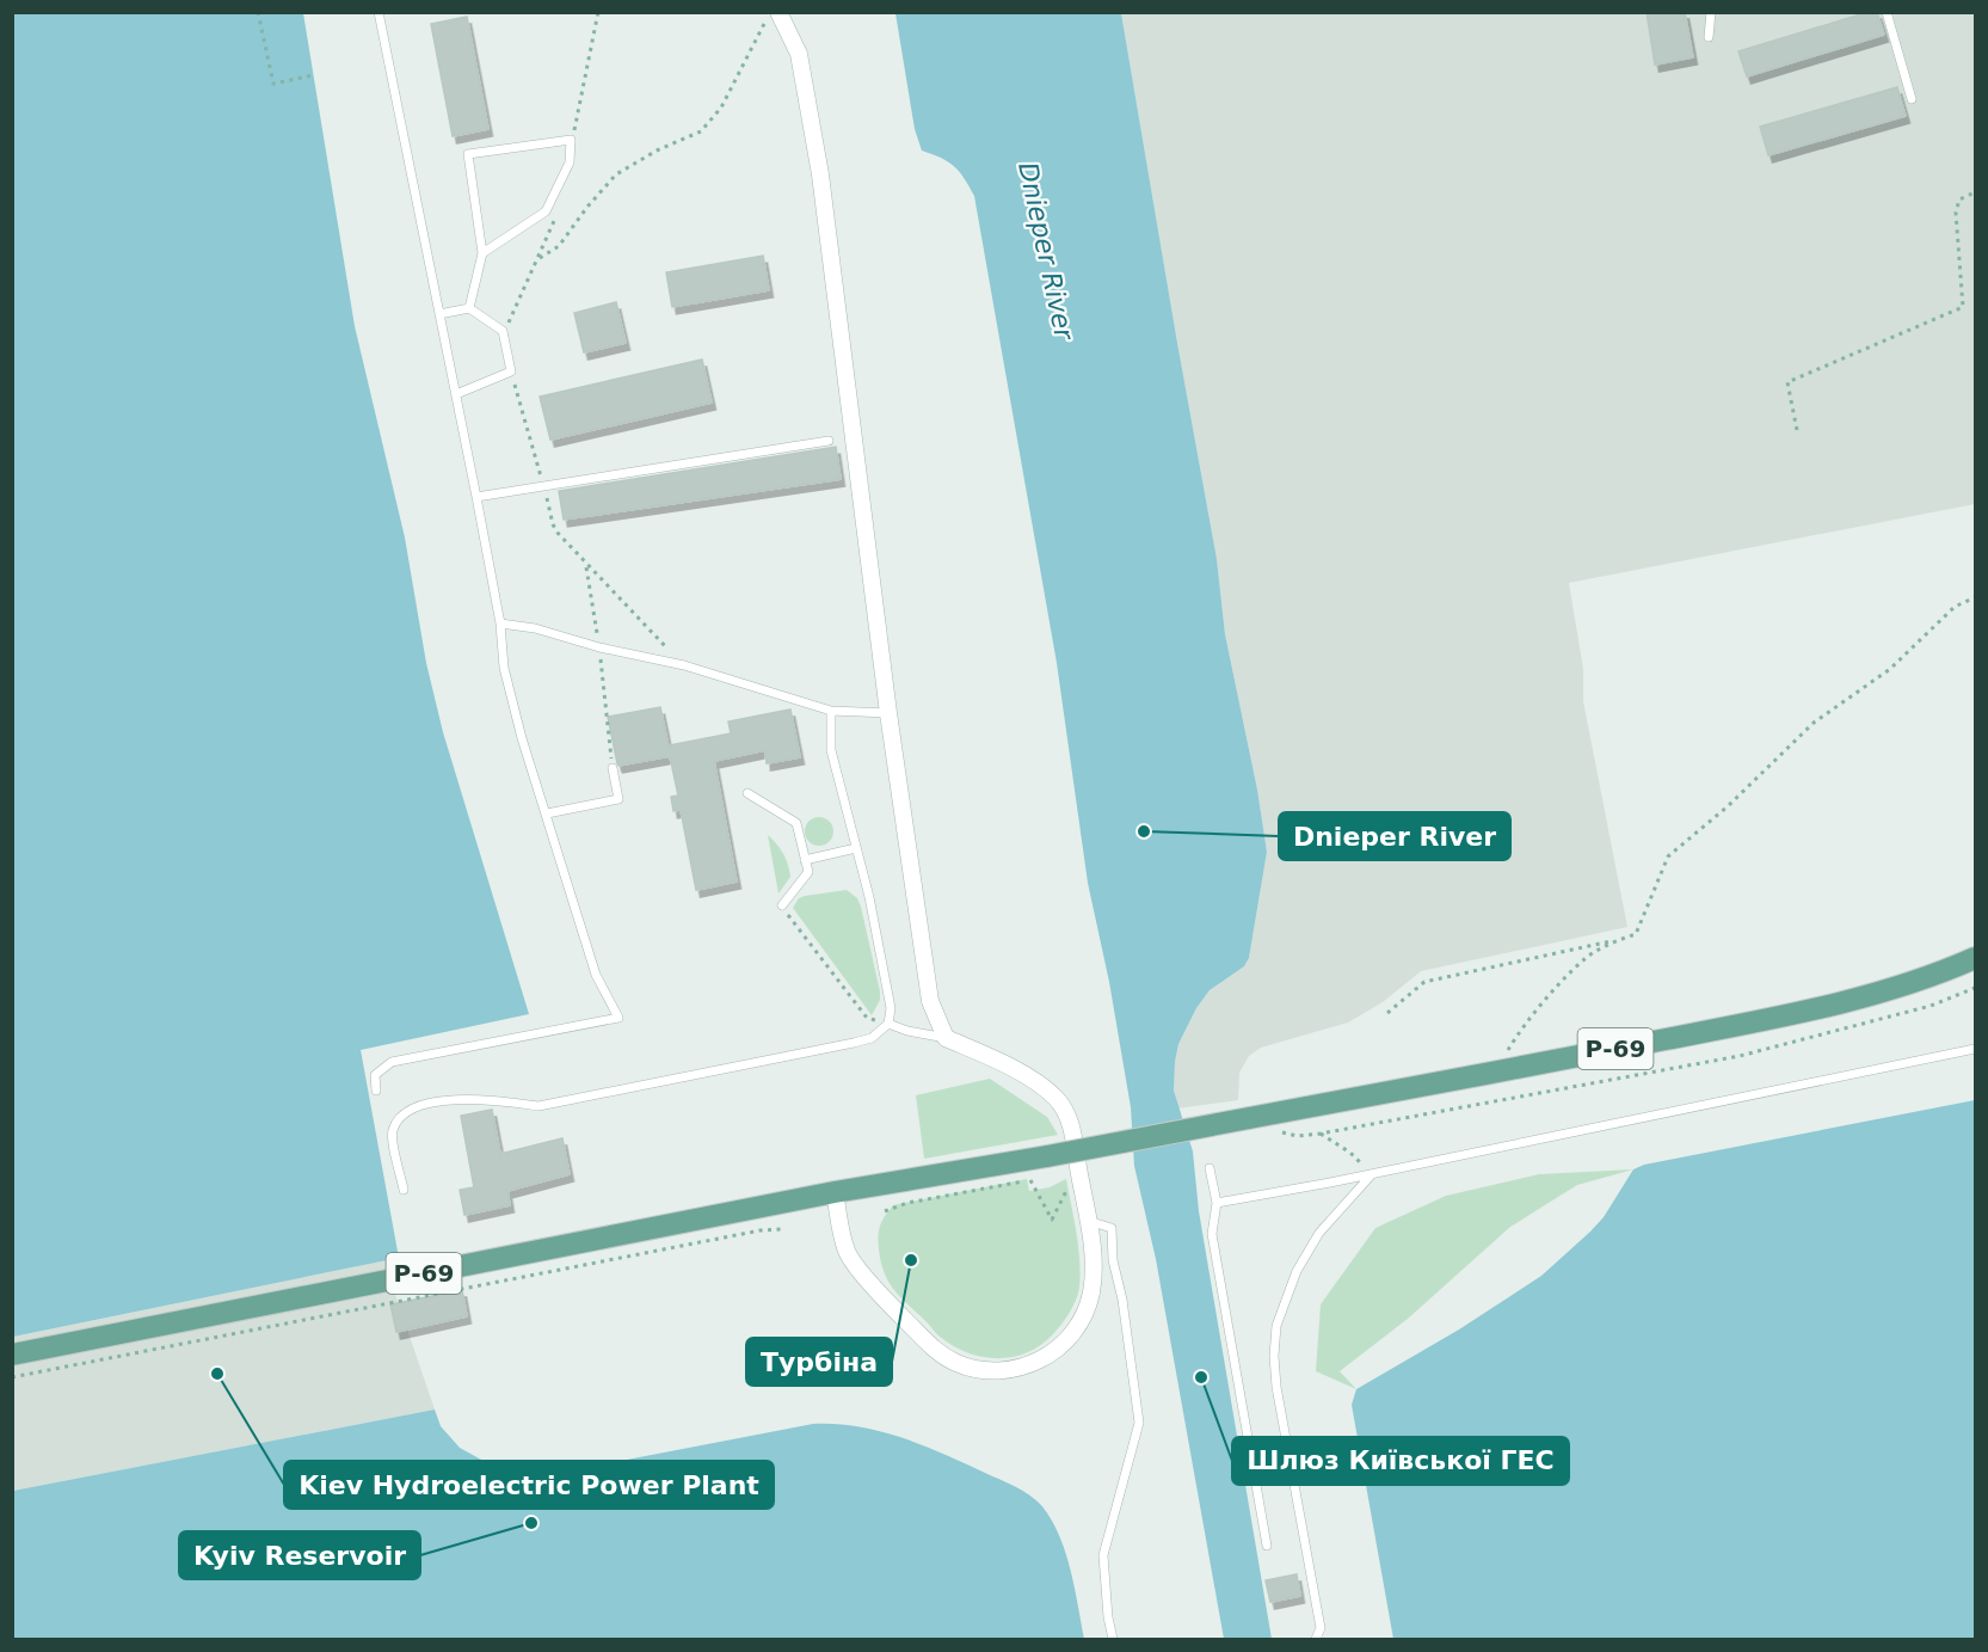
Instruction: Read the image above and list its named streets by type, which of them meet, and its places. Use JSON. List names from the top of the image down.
{
  "streets": {
    "main road": ["Р-69"]
  },
  "water": ["Dnieper River"],
  "places": [
    "Dnieper River",
    "Турбіна",
    "Kiev Hydroelectric Power Plant",
    "Шлюз Київської ГЕС",
    "Kyiv Reservoir"
  ]
}
